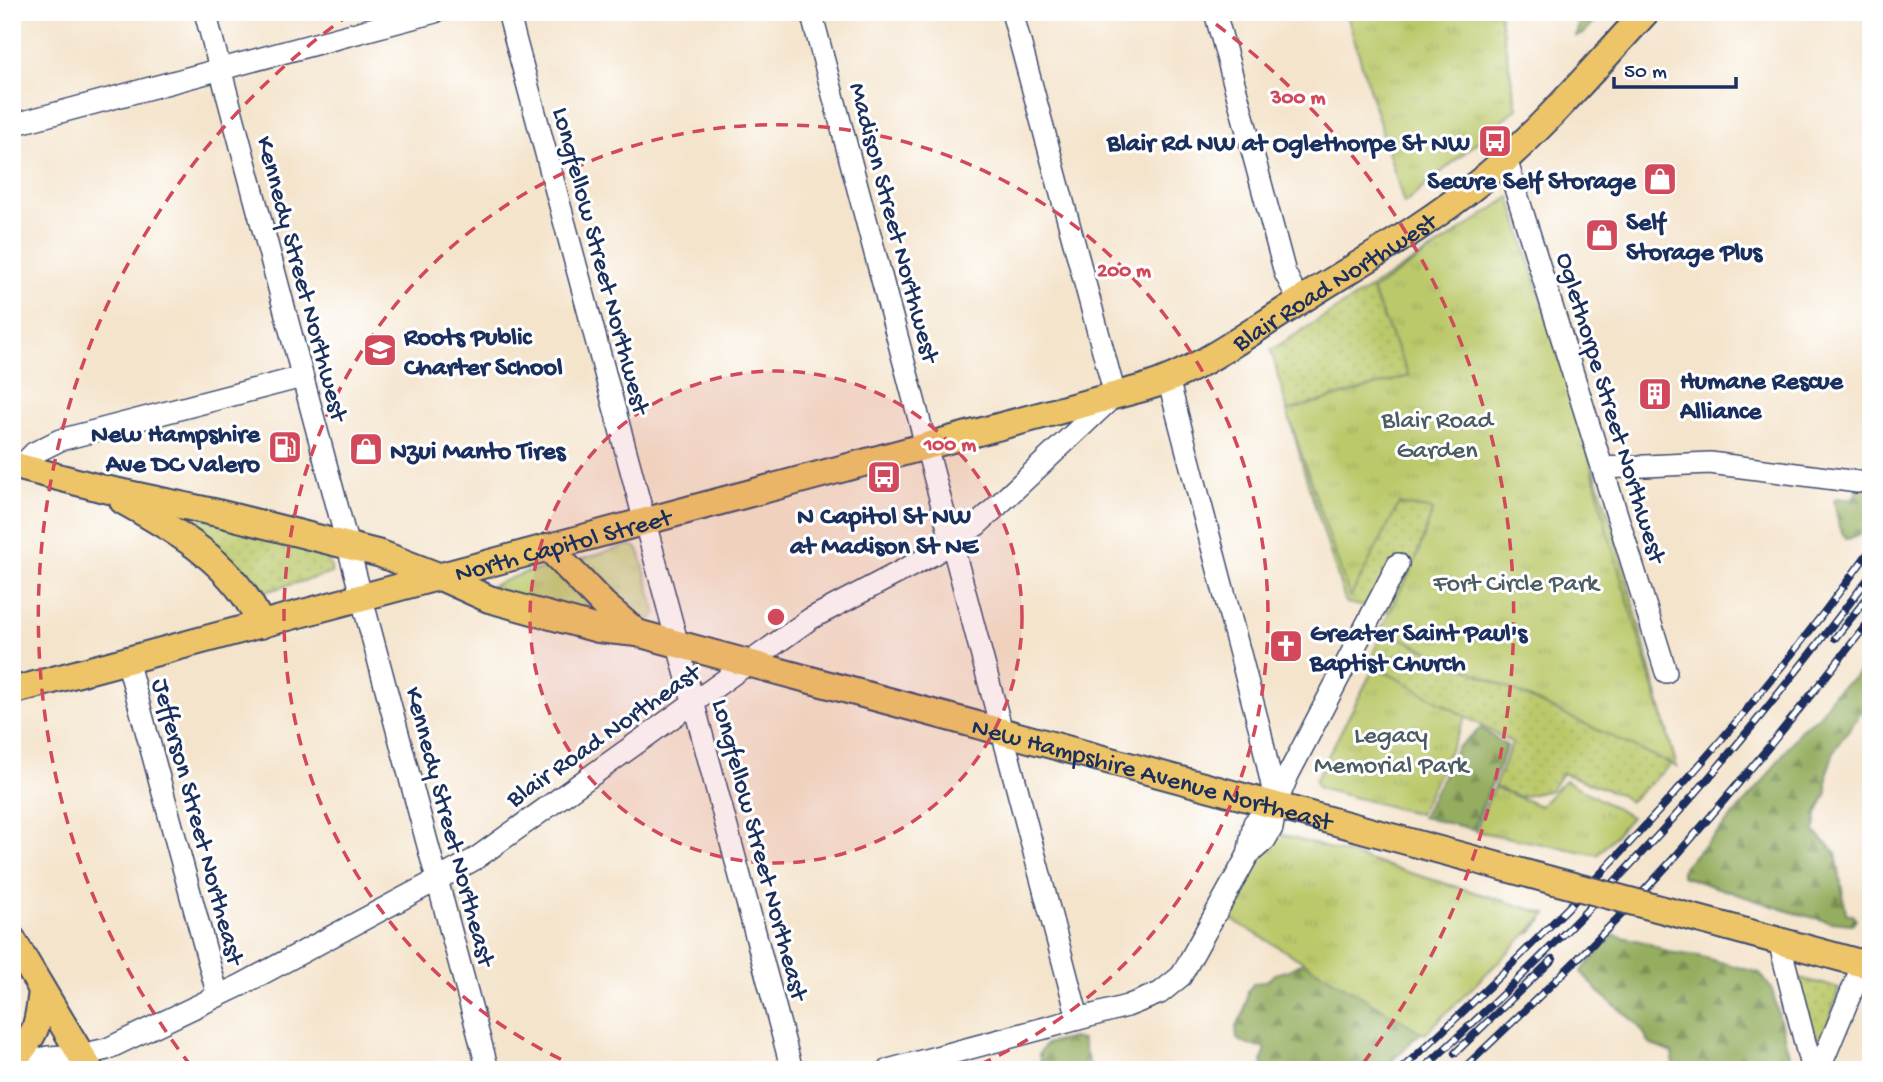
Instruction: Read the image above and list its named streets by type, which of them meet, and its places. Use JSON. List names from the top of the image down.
{
  "streets": {
    "main road": ["Blair Road Northwest", "North Capitol Street", "New Hampshire Avenue Northeast"],
    "street": [
      "Madison Street Northwest",
      "Longfellow Street Northwest",
      "Kennedy Street Northwest",
      "Oglethorpe Street Northwest",
      "Blair Road Northeast",
      "Jefferson Street Northeast",
      "Kennedy Street Northeast",
      "Longfellow Street Northeast"
    ]
  },
  "crossings": [
    ["Madison Street Northwest", "North Capitol Street"],
    ["Madison Street Northwest", "Blair Road Northeast"],
    ["Madison Street Northwest", "New Hampshire Avenue Northeast"],
    ["Longfellow Street Northwest", "North Capitol Street"],
    ["Longfellow Street Northwest", "Longfellow Street Northeast"],
    ["Kennedy Street Northwest", "North Capitol Street"],
    ["Kennedy Street Northwest", "New Hampshire Avenue Northeast"],
    ["Kennedy Street Northwest", "Kennedy Street Northeast"],
    ["Blair Road Northwest", "Oglethorpe Street Northwest"],
    ["Blair Road Northwest", "North Capitol Street"],
    ["Blair Road Northwest", "Blair Road Northeast"],
    ["North Capitol Street", "Blair Road Northeast"],
    ["North Capitol Street", "New Hampshire Avenue Northeast"],
    ["North Capitol Street", "Jefferson Street Northeast"],
    ["North Capitol Street", "Kennedy Street Northeast"],
    ["North Capitol Street", "Longfellow Street Northeast"],
    ["Blair Road Northeast", "New Hampshire Avenue Northeast"],
    ["Blair Road Northeast", "Jefferson Street Northeast"],
    ["Blair Road Northeast", "Kennedy Street Northeast"],
    ["Blair Road Northeast", "Longfellow Street Northeast"],
    ["New Hampshire Avenue Northeast", "Longfellow Street Northeast"]
  ],
  "parks": ["Blair Road Garden", "Fort Circle Park", "Legacy Memorial Park"],
  "places": {
    "bus stop": ["Blair Rd NW at Oglethorpe St NW", "N Capitol St NW at Madison St NE"],
    "shop": ["Secure Self Storage", "Self Storage Plus", "Nzui Manto Tires"],
    "school or university": ["Roots Public Charter School"],
    "building": ["Humane Rescue Alliance"],
    "fuel station": ["New Hampshire Ave DC Valero"],
    "church": ["Greater Saint Paul's Baptist Church"]
  },
  "scale_bar": "50 m",
  "rings": ["300 m", "200 m", "100 m"]
}
